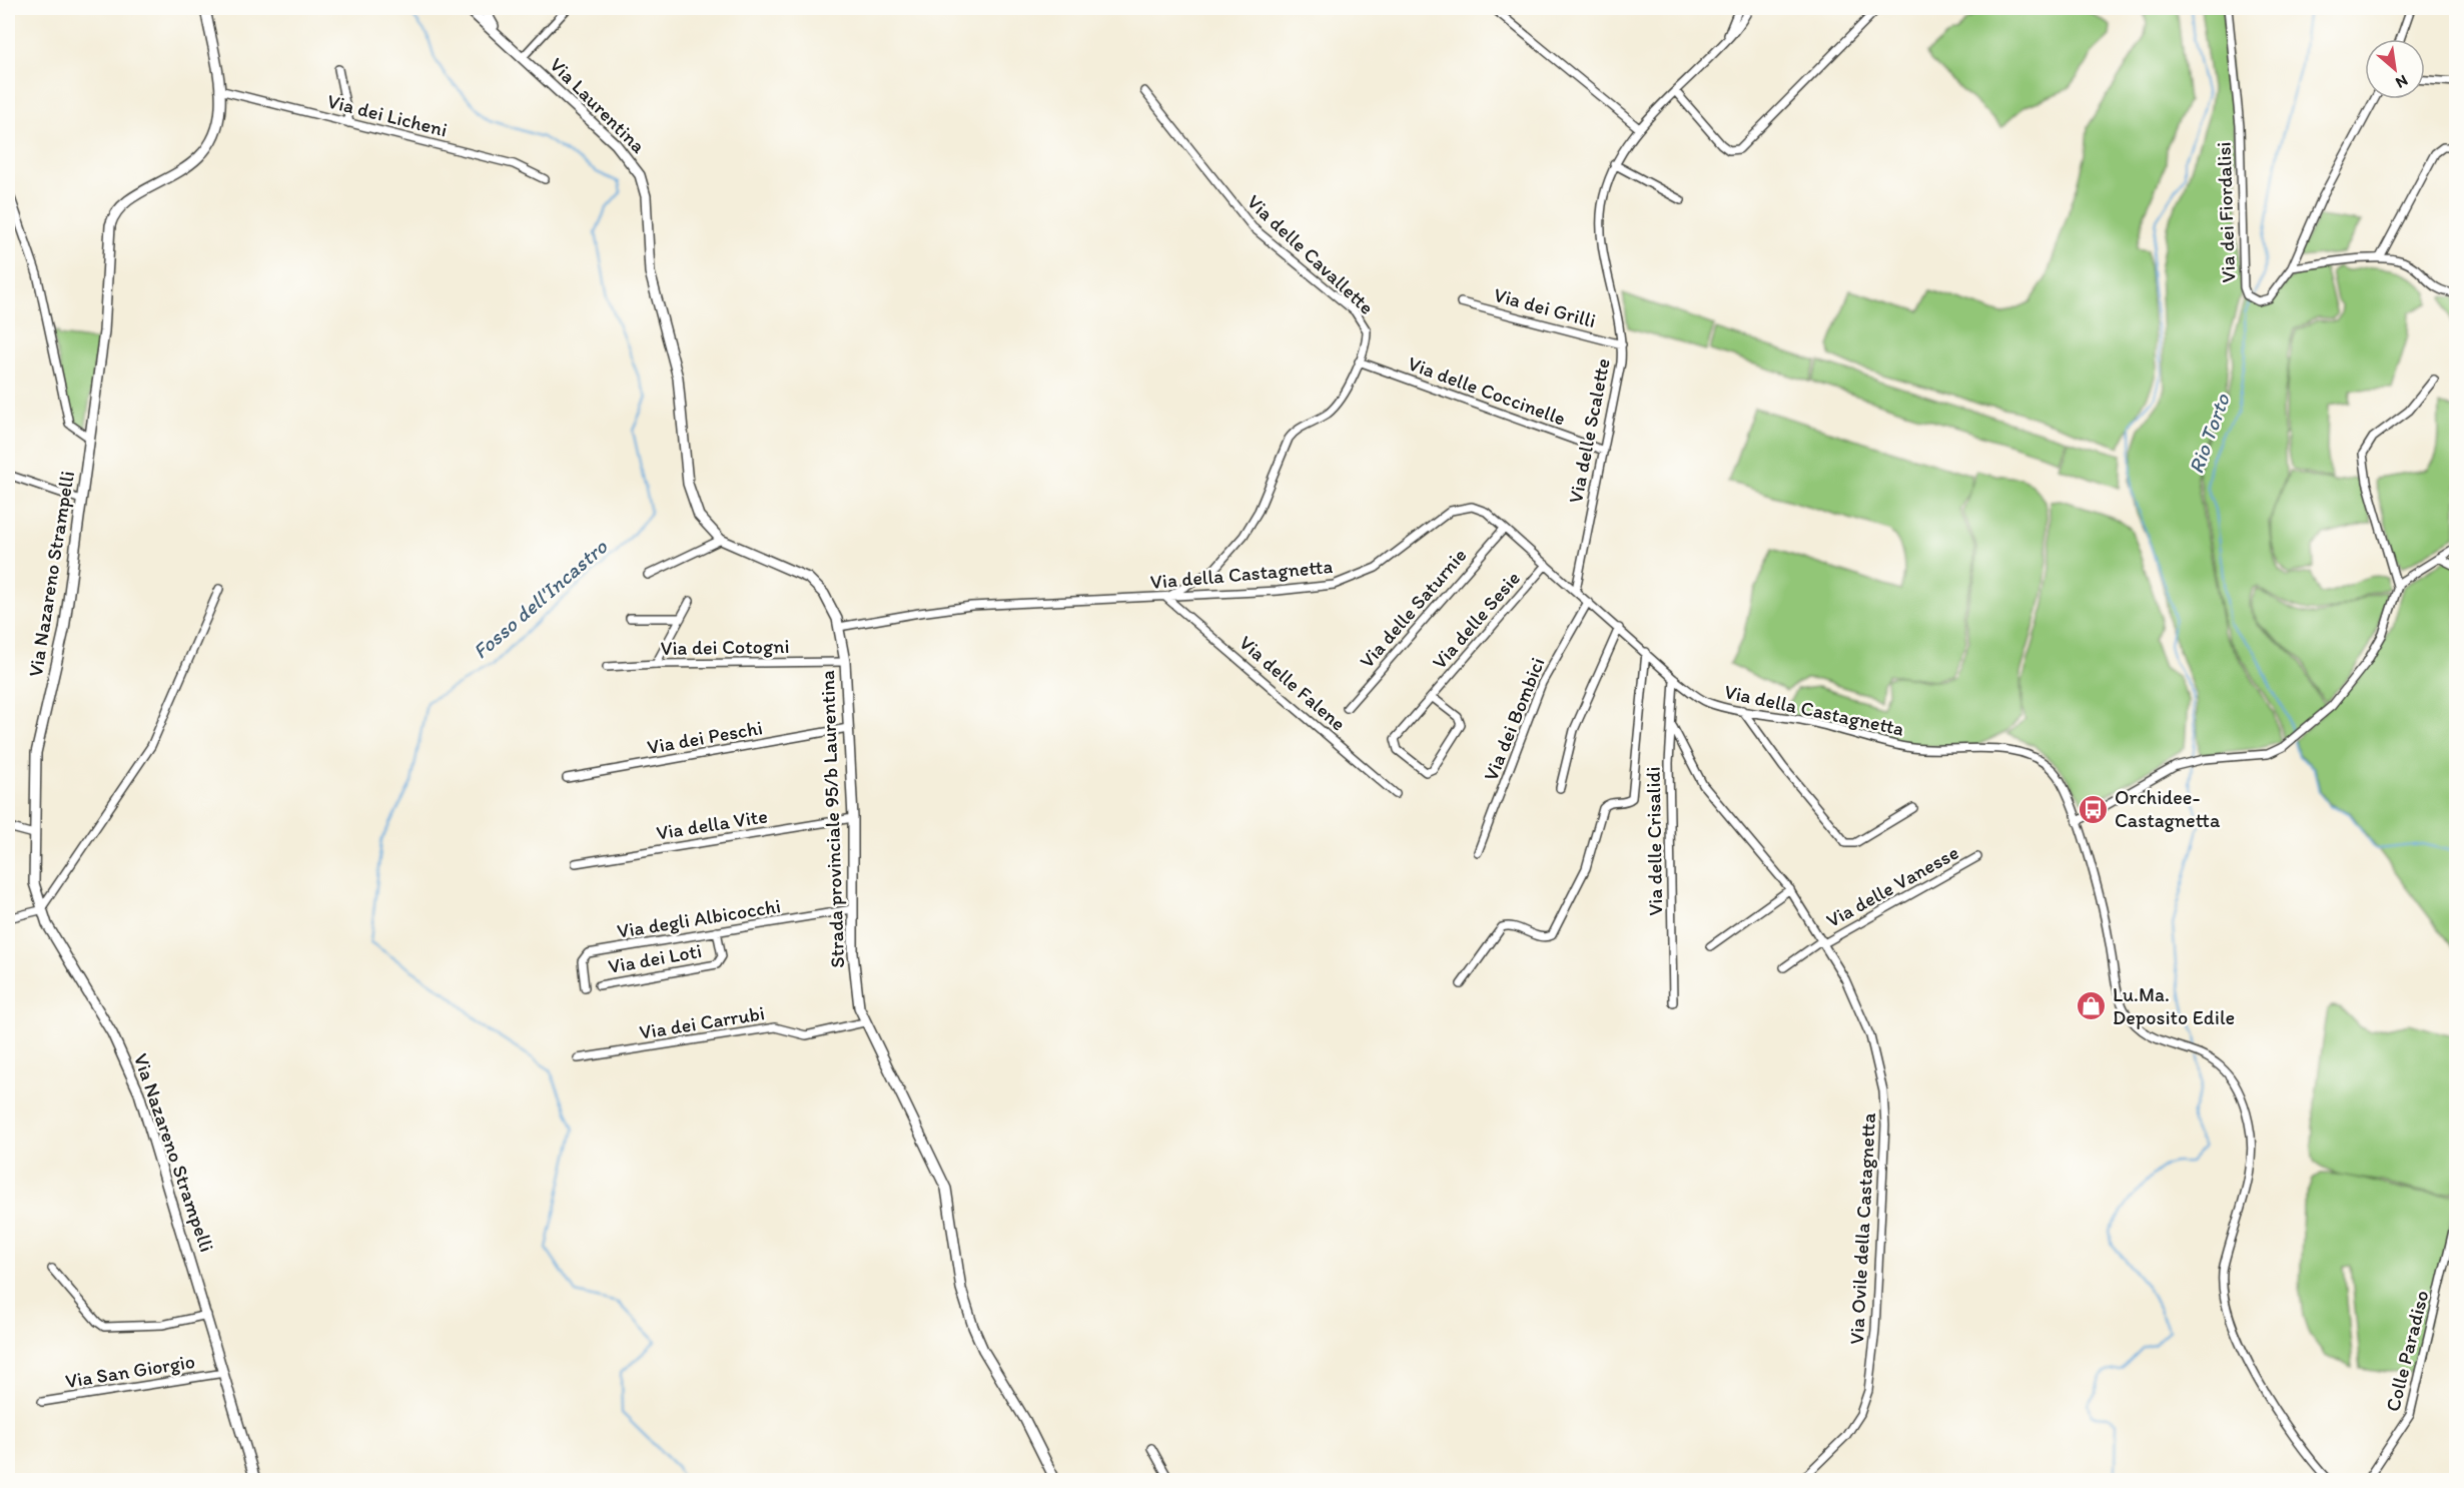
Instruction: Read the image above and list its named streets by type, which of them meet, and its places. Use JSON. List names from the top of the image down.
{
  "streets": {
    "main road": ["Via Laurentina", "Via Nazareno Strampelli", "Strada provinciale 95/b Laurentina"],
    "street": [
      "Via dei Licheni",
      "Via dei Fiordalisi",
      "Via delle Cavallette",
      "Via dei Grilli",
      "Via delle Coccinelle",
      "Via delle Scalette",
      "Via della Castagnetta",
      "Via delle Saturnie",
      "Via delle Sesie",
      "Via dei Cotogni",
      "Via delle Falene",
      "Via dei Bombici",
      "Via dei Peschi",
      "Via della Vite",
      "Via delle Crisalidi",
      "Via delle Vanesse",
      "Via degli Albicocchi",
      "Via dei Loti",
      "Via dei Carrubi",
      "Via Ovile della Castagnetta",
      "Colle Paradiso",
      "Via San Giorgio"
    ]
  },
  "crossings": [
    ["Via Laurentina", "Strada provinciale 95/b Laurentina"],
    ["Via dei Licheni", "Via Nazareno Strampelli"],
    ["Via delle Cavallette", "Via delle Coccinelle"],
    ["Via delle Cavallette", "Via della Castagnetta"],
    ["Via delle Cavallette", "Via delle Falene"],
    ["Via dei Grilli", "Via delle Scalette"],
    ["Via delle Coccinelle", "Via delle Scalette"],
    ["Via delle Scalette", "Via della Castagnetta"],
    ["Via Nazareno Strampelli", "Via San Giorgio"],
    ["Via della Castagnetta", "Via delle Saturnie"],
    ["Via della Castagnetta", "Via delle Sesie"],
    ["Via della Castagnetta", "Via delle Falene"],
    ["Via della Castagnetta", "Via dei Bombici"],
    ["Via della Castagnetta", "Strada provinciale 95/b Laurentina"],
    ["Via della Castagnetta", "Via delle Crisalidi"],
    ["Via dei Cotogni", "Strada provinciale 95/b Laurentina"],
    ["Via dei Peschi", "Strada provinciale 95/b Laurentina"],
    ["Strada provinciale 95/b Laurentina", "Via della Vite"],
    ["Strada provinciale 95/b Laurentina", "Via degli Albicocchi"],
    ["Strada provinciale 95/b Laurentina", "Via dei Carrubi"],
    ["Via delle Crisalidi", "Via Ovile della Castagnetta"],
    ["Via delle Vanesse", "Via Ovile della Castagnetta"],
    ["Via degli Albicocchi", "Via dei Loti"]
  ],
  "water": ["Rio Torto", "Fosso dell'Incastro"],
  "places": {
    "bus stop": ["Orchidee- Castagnetta"],
    "shop": ["Lu.Ma. Deposito Edile"]
  },
  "north": "bottom right"
}
